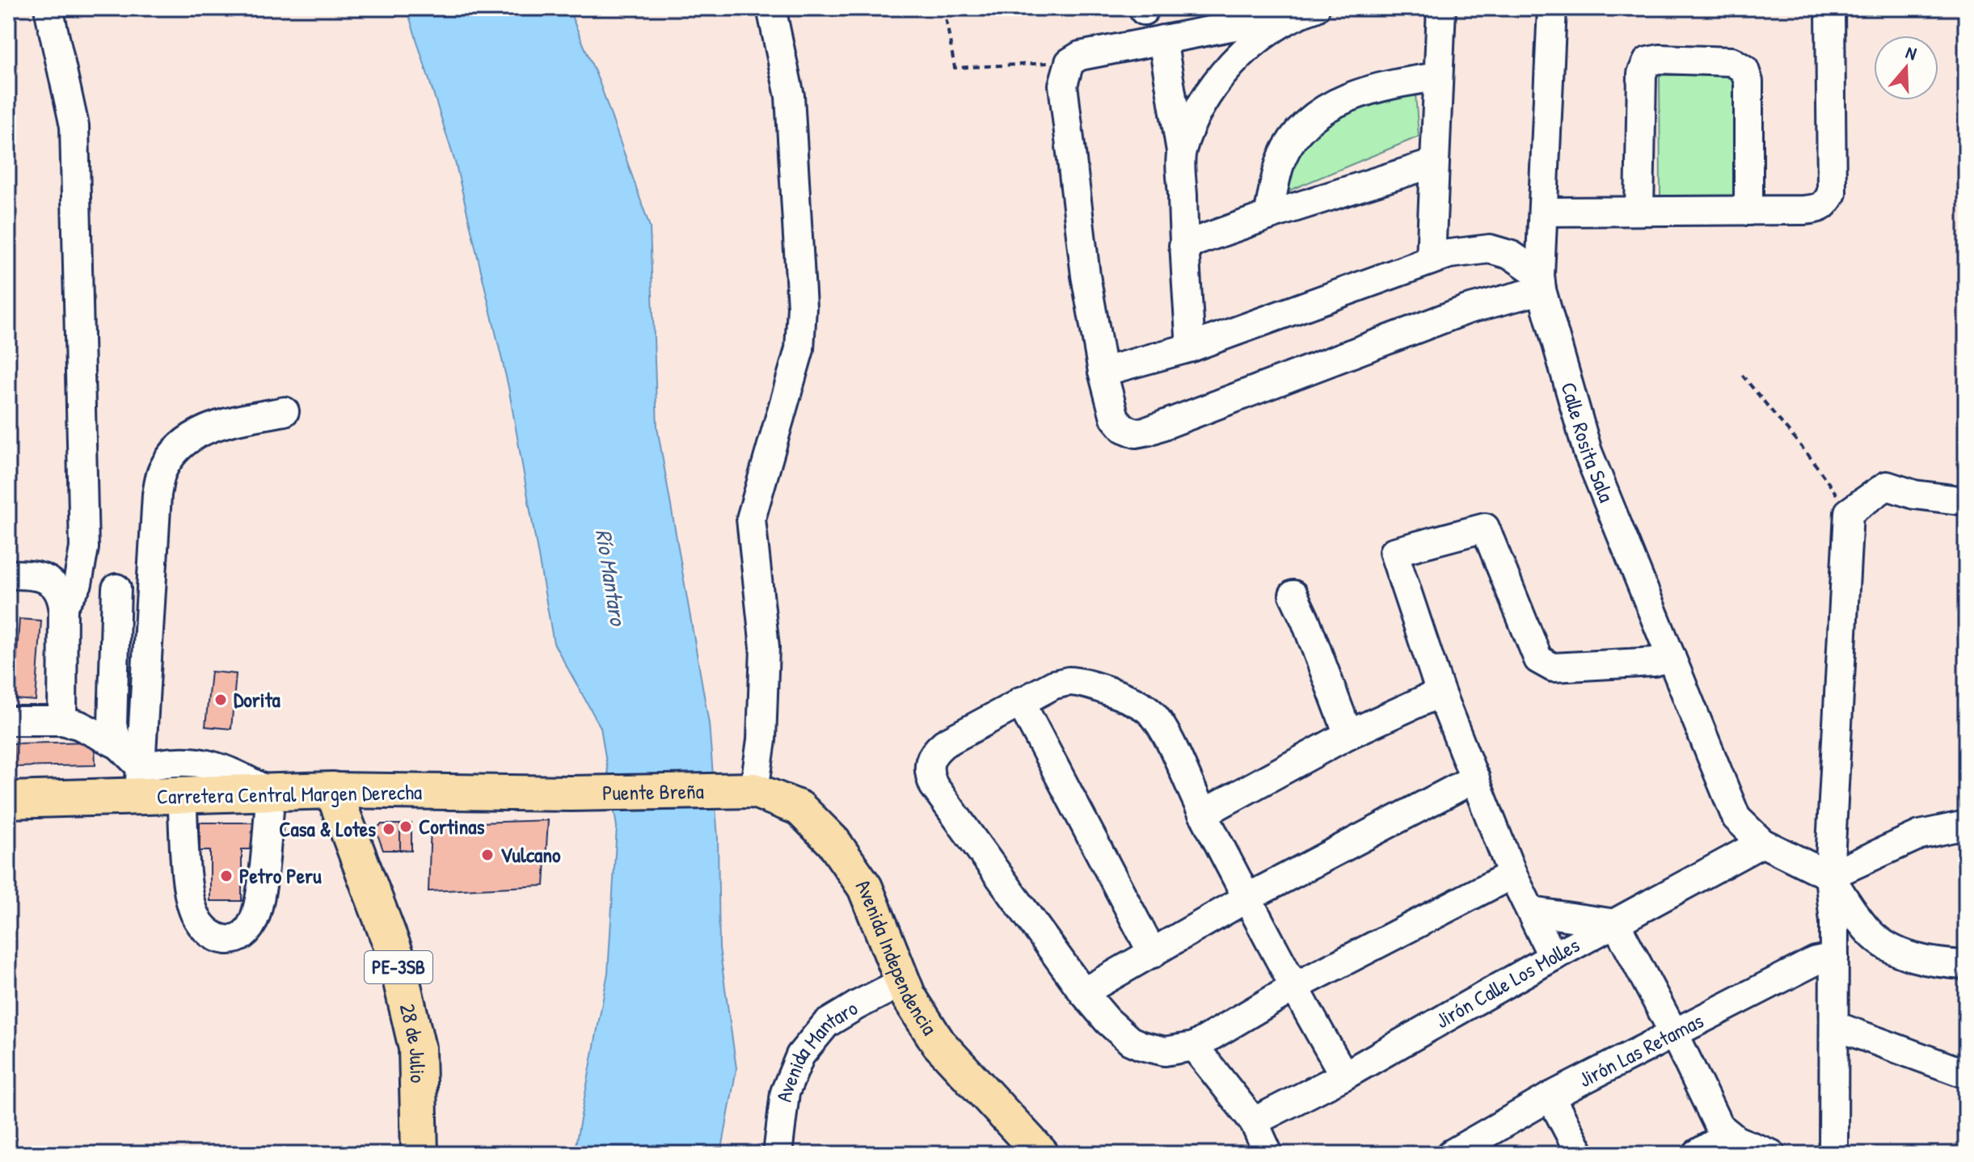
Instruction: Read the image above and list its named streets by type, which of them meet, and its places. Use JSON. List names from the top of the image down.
{
  "streets": {
    "highway": ["Carretera Central Margen Derecha", "PE-3SB", "28 de Julio"],
    "main road": ["Puente Breña", "Avenida Independencia"],
    "street": [
      "Calle Rosita Sala",
      "Jirón Calle Los Molles",
      "Jirón Las Retamas",
      "Avenida Mantaro"
    ]
  },
  "crossings": [
    ["Calle Rosita Sala", "Jirón Calle Los Molles"],
    ["Puente Breña", "Carretera Central Margen Derecha"],
    ["Puente Breña", "Avenida Independencia"],
    ["Carretera Central Margen Derecha", "28 de Julio"],
    ["Avenida Independencia", "Avenida Mantaro"]
  ],
  "water": ["Río Mantaro"],
  "places": [
    "Dorita",
    "Cortinas",
    "Casa & Lotes",
    "Vulcano",
    "Petro Peru"
  ],
  "north": "top"
}
